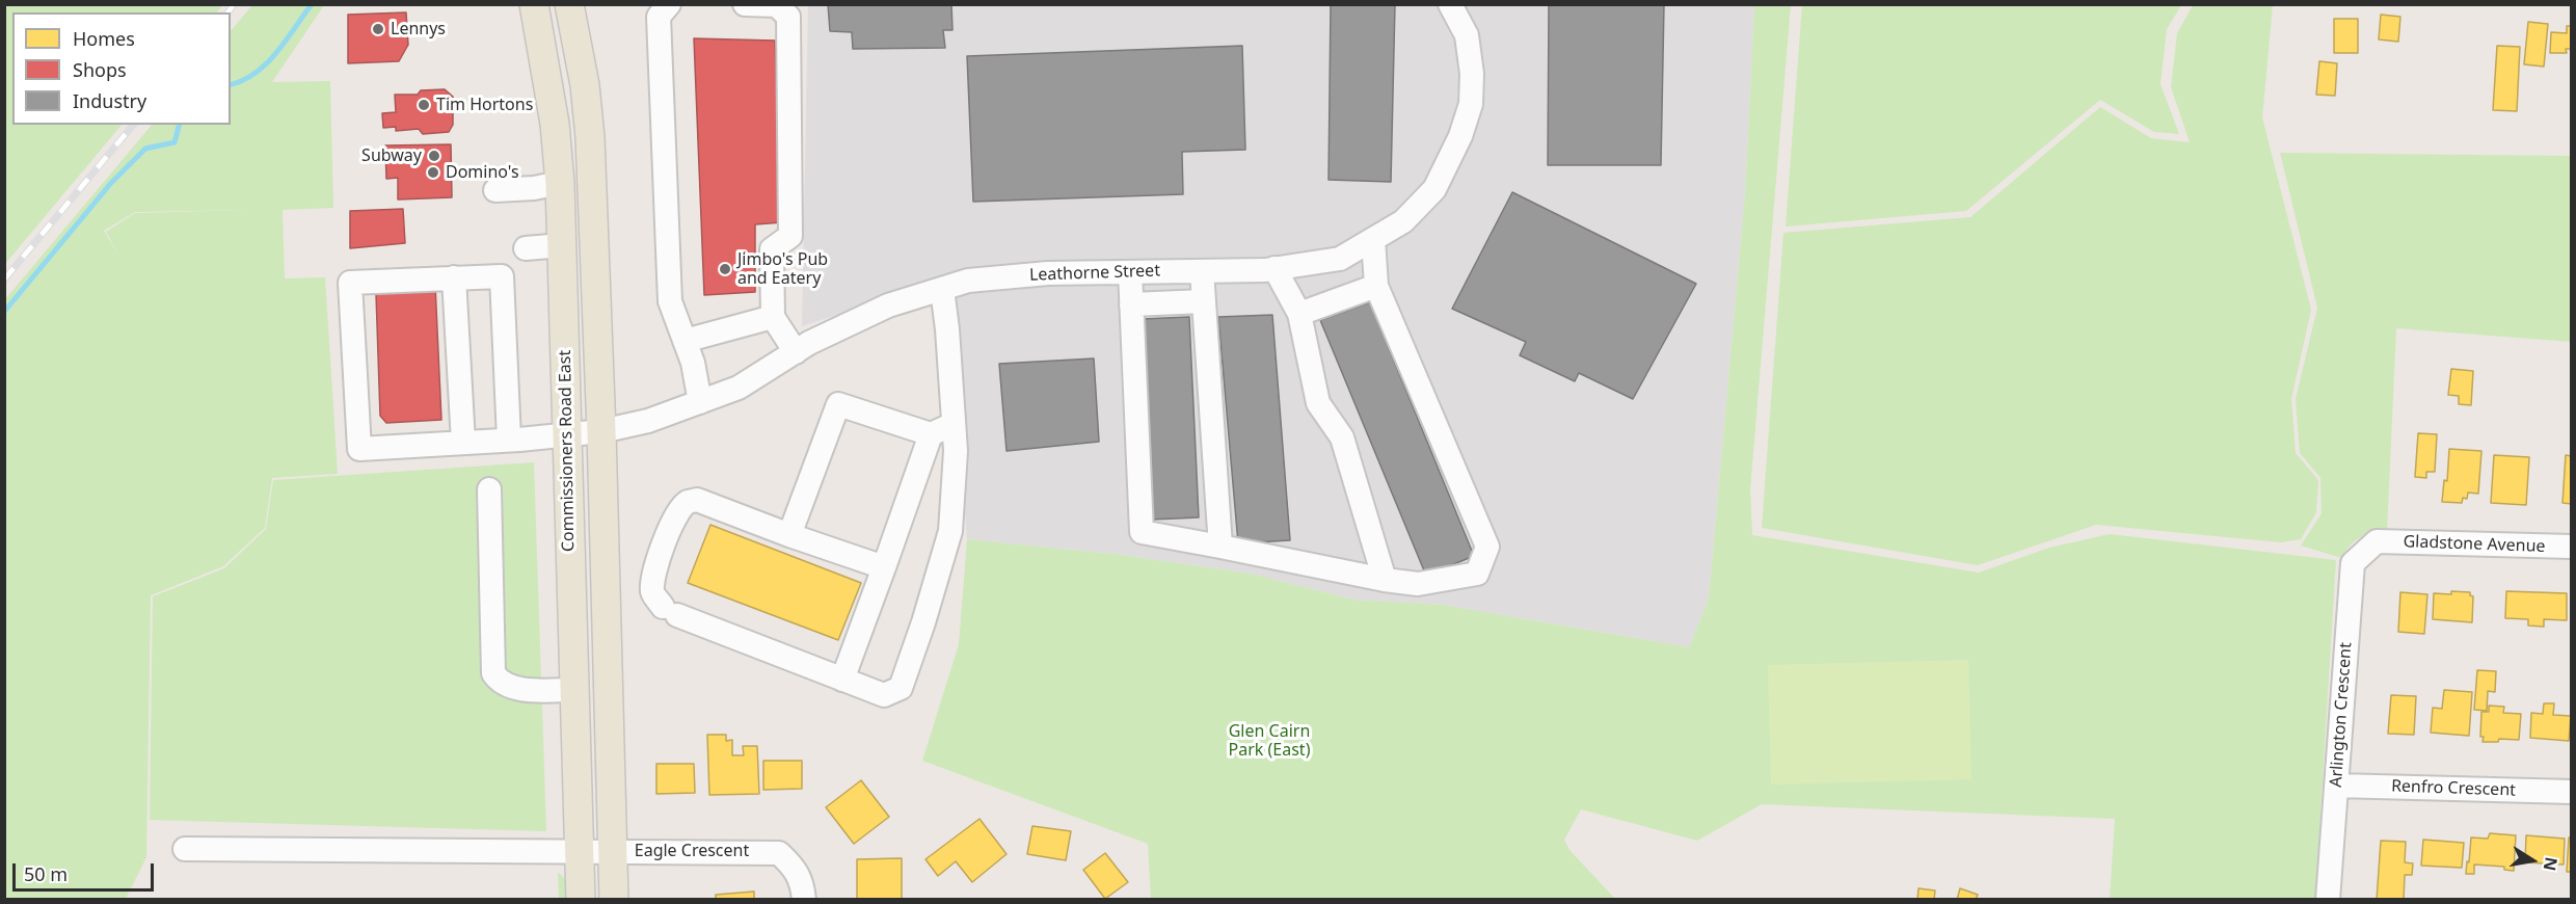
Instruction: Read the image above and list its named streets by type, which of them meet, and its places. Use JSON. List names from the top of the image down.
{
  "streets": {
    "main road": ["Commissioners Road East"],
    "street": [
      "Leathorne Street",
      "Gladstone Avenue",
      "Arlington Crescent",
      "Renfro Crescent",
      "Eagle Crescent"
    ]
  },
  "crossings": [
    ["Leathorne Street", "Commissioners Road East"],
    ["Commissioners Road East", "Eagle Crescent"],
    ["Gladstone Avenue", "Arlington Crescent"],
    ["Arlington Crescent", "Renfro Crescent"]
  ],
  "parks": ["Glen Cairn Park (East)"],
  "places": [
    "Lennys",
    "Tim Hortons",
    "Subway",
    "Domino's",
    "Jimbo's Pub and Eatery"
  ],
  "legend": ["Homes", "Shops", "Industry"],
  "scale_bar": "50 m",
  "north": "right"
}
